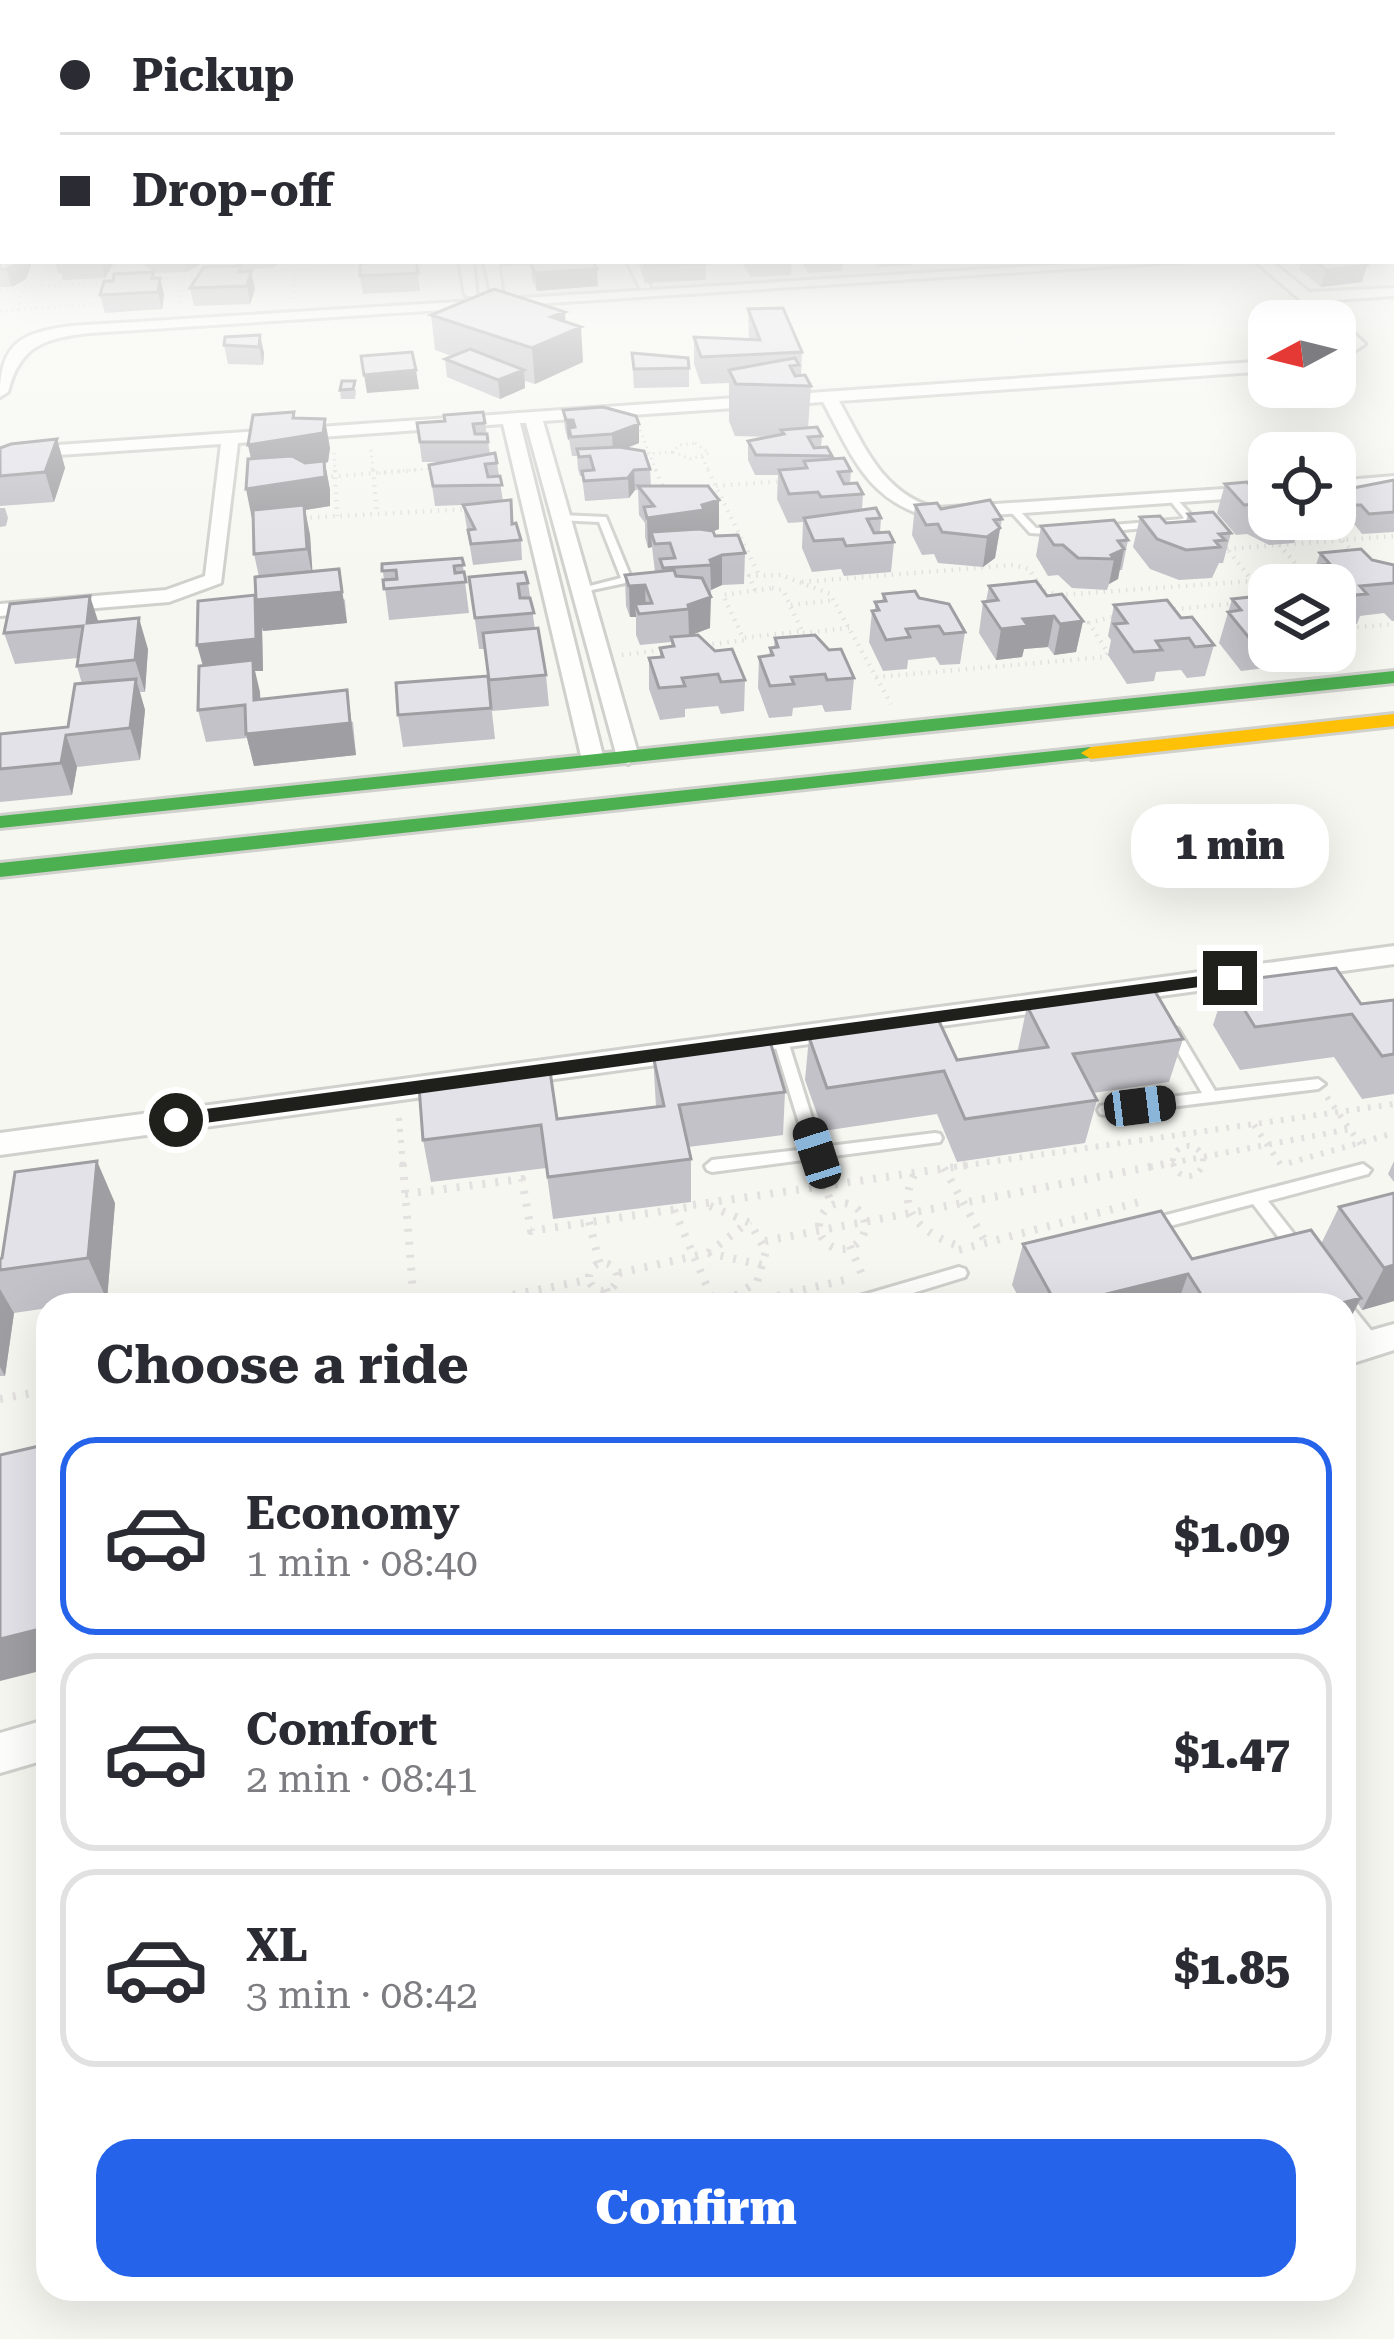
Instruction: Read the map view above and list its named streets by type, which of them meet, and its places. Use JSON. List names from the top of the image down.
{
  "north": "left",
  "page": {
    "banner": ["Pickup", "Drop-off"],
    "bubble": "1 min",
    "heading": "Choose a ride",
    "list": [
      {
        "name": "Economy",
        "note": "1 min · 08:40",
        "value": "$1.09"
      },
      {
        "name": "Comfort",
        "note": "2 min · 08:41",
        "value": "$1.47"
      },
      {
        "name": "XL",
        "note": "3 min · 08:42",
        "value": "$1.85"
      }
    ],
    "buttons": "Confirm"
  }
}
